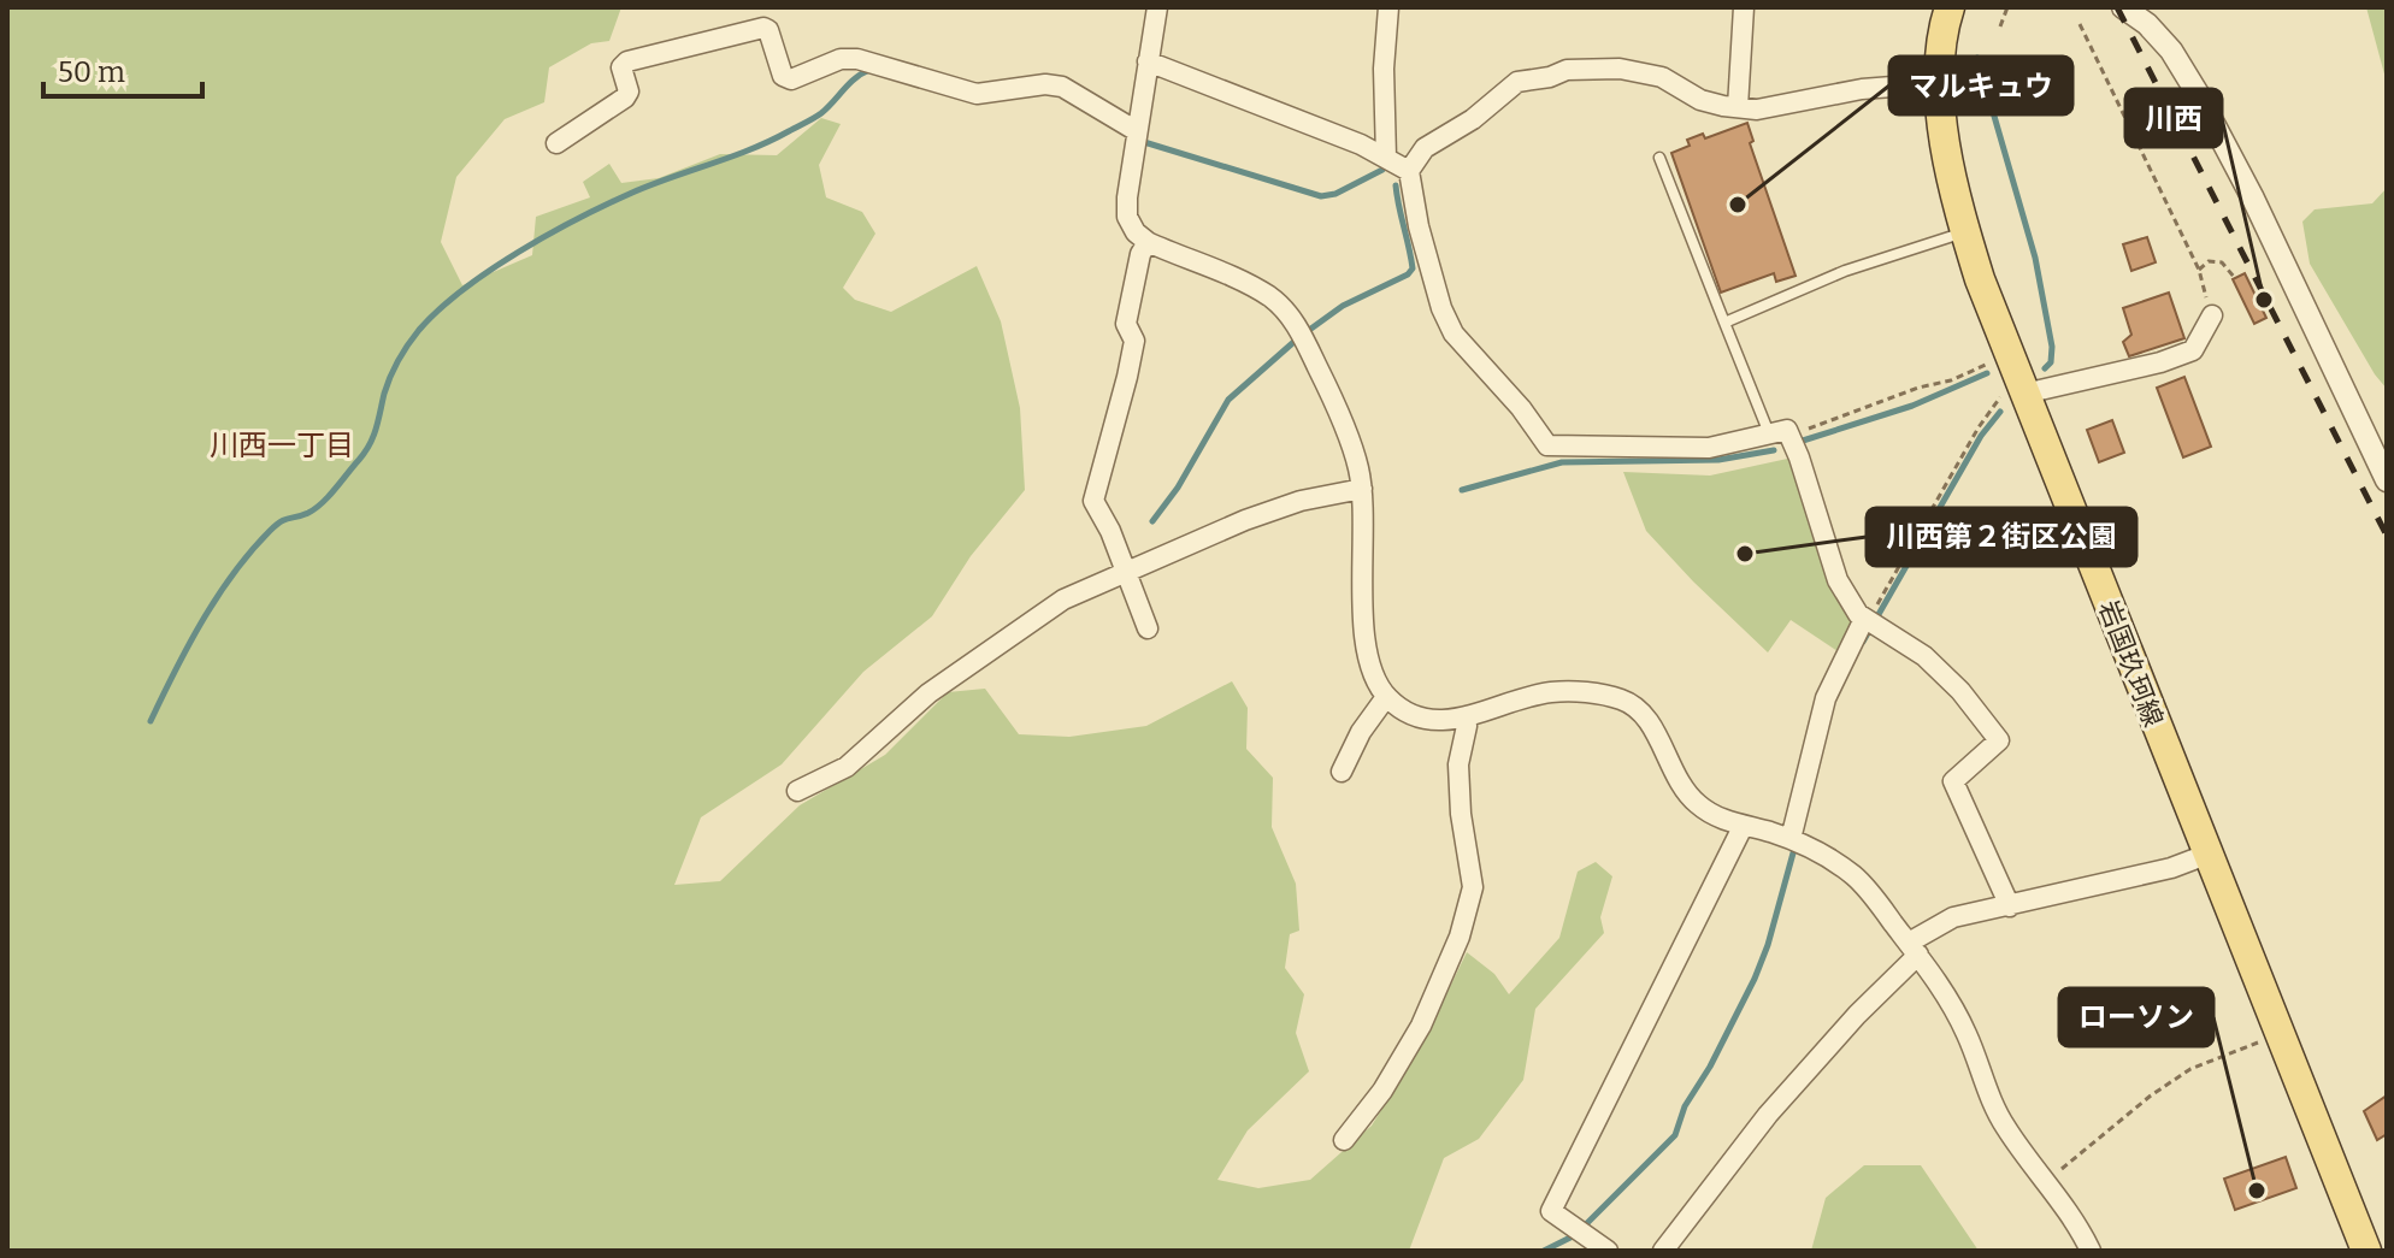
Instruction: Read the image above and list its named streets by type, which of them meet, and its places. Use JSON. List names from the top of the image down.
{
  "streets": {
    "main road": ["岩国玖珂線"]
  },
  "districts": ["川西一丁目"],
  "places": [
    "マルキュウ",
    "川西",
    "川西第２街区公園",
    "ローソン"
  ],
  "scale_bar": "50 m"
}
